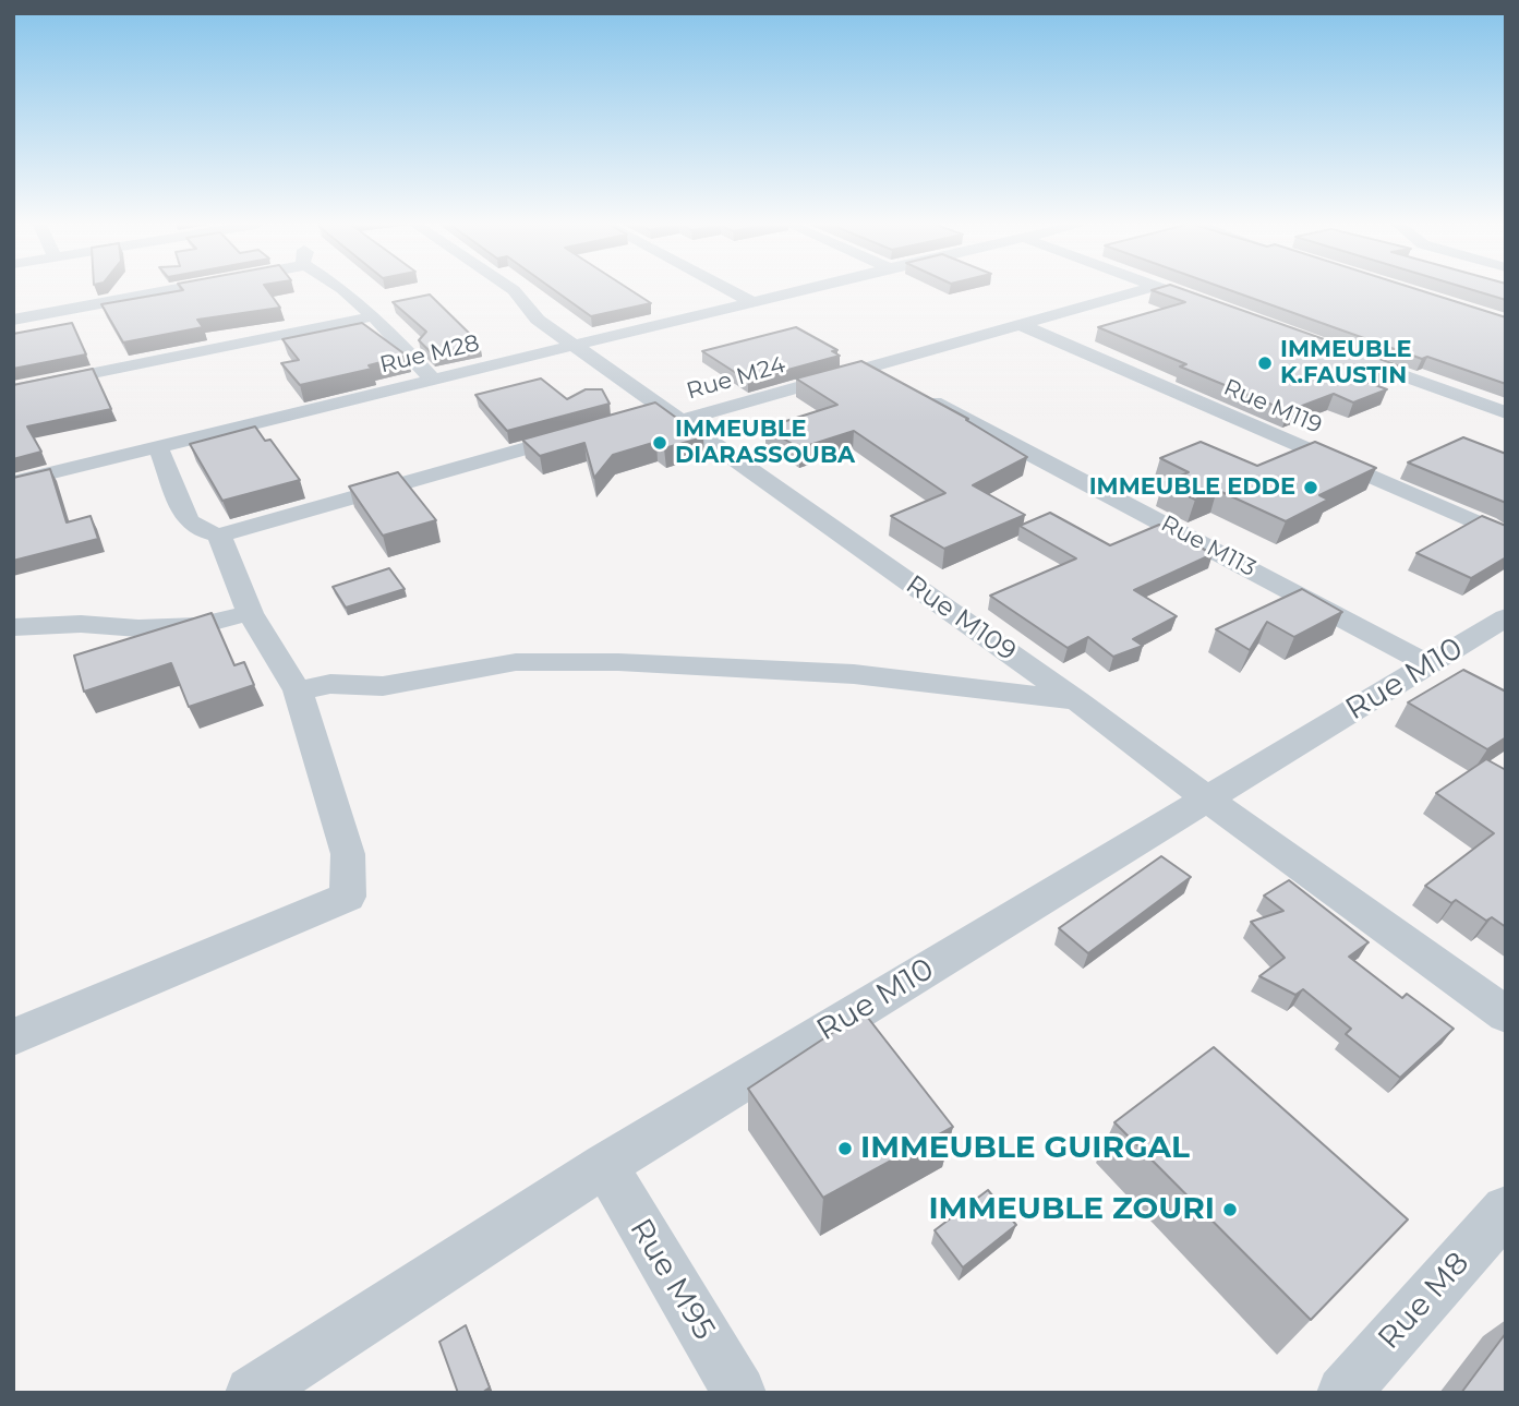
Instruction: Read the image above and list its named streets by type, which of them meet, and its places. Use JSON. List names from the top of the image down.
{
  "streets": {
    "street": [
      "Rue M28",
      "Rue M24",
      "Rue M119",
      "Rue M113",
      "Rue M109",
      "Rue M10",
      "Rue M95",
      "Rue M8"
    ]
  },
  "crossings": [
    ["Rue M28", "Rue M109"],
    ["Rue M24", "Rue M119"],
    ["Rue M24", "Rue M109"],
    ["Rue M113", "Rue M10"],
    ["Rue M109", "Rue M10"],
    ["Rue M10", "Rue M95"]
  ],
  "places": [
    "IMMEUBLE K.FAUSTIN",
    "IMMEUBLE DIARASSOUBA",
    "IMMEUBLE EDDE",
    "IMMEUBLE GUIRGAL",
    "IMMEUBLE ZOURI"
  ]
}
